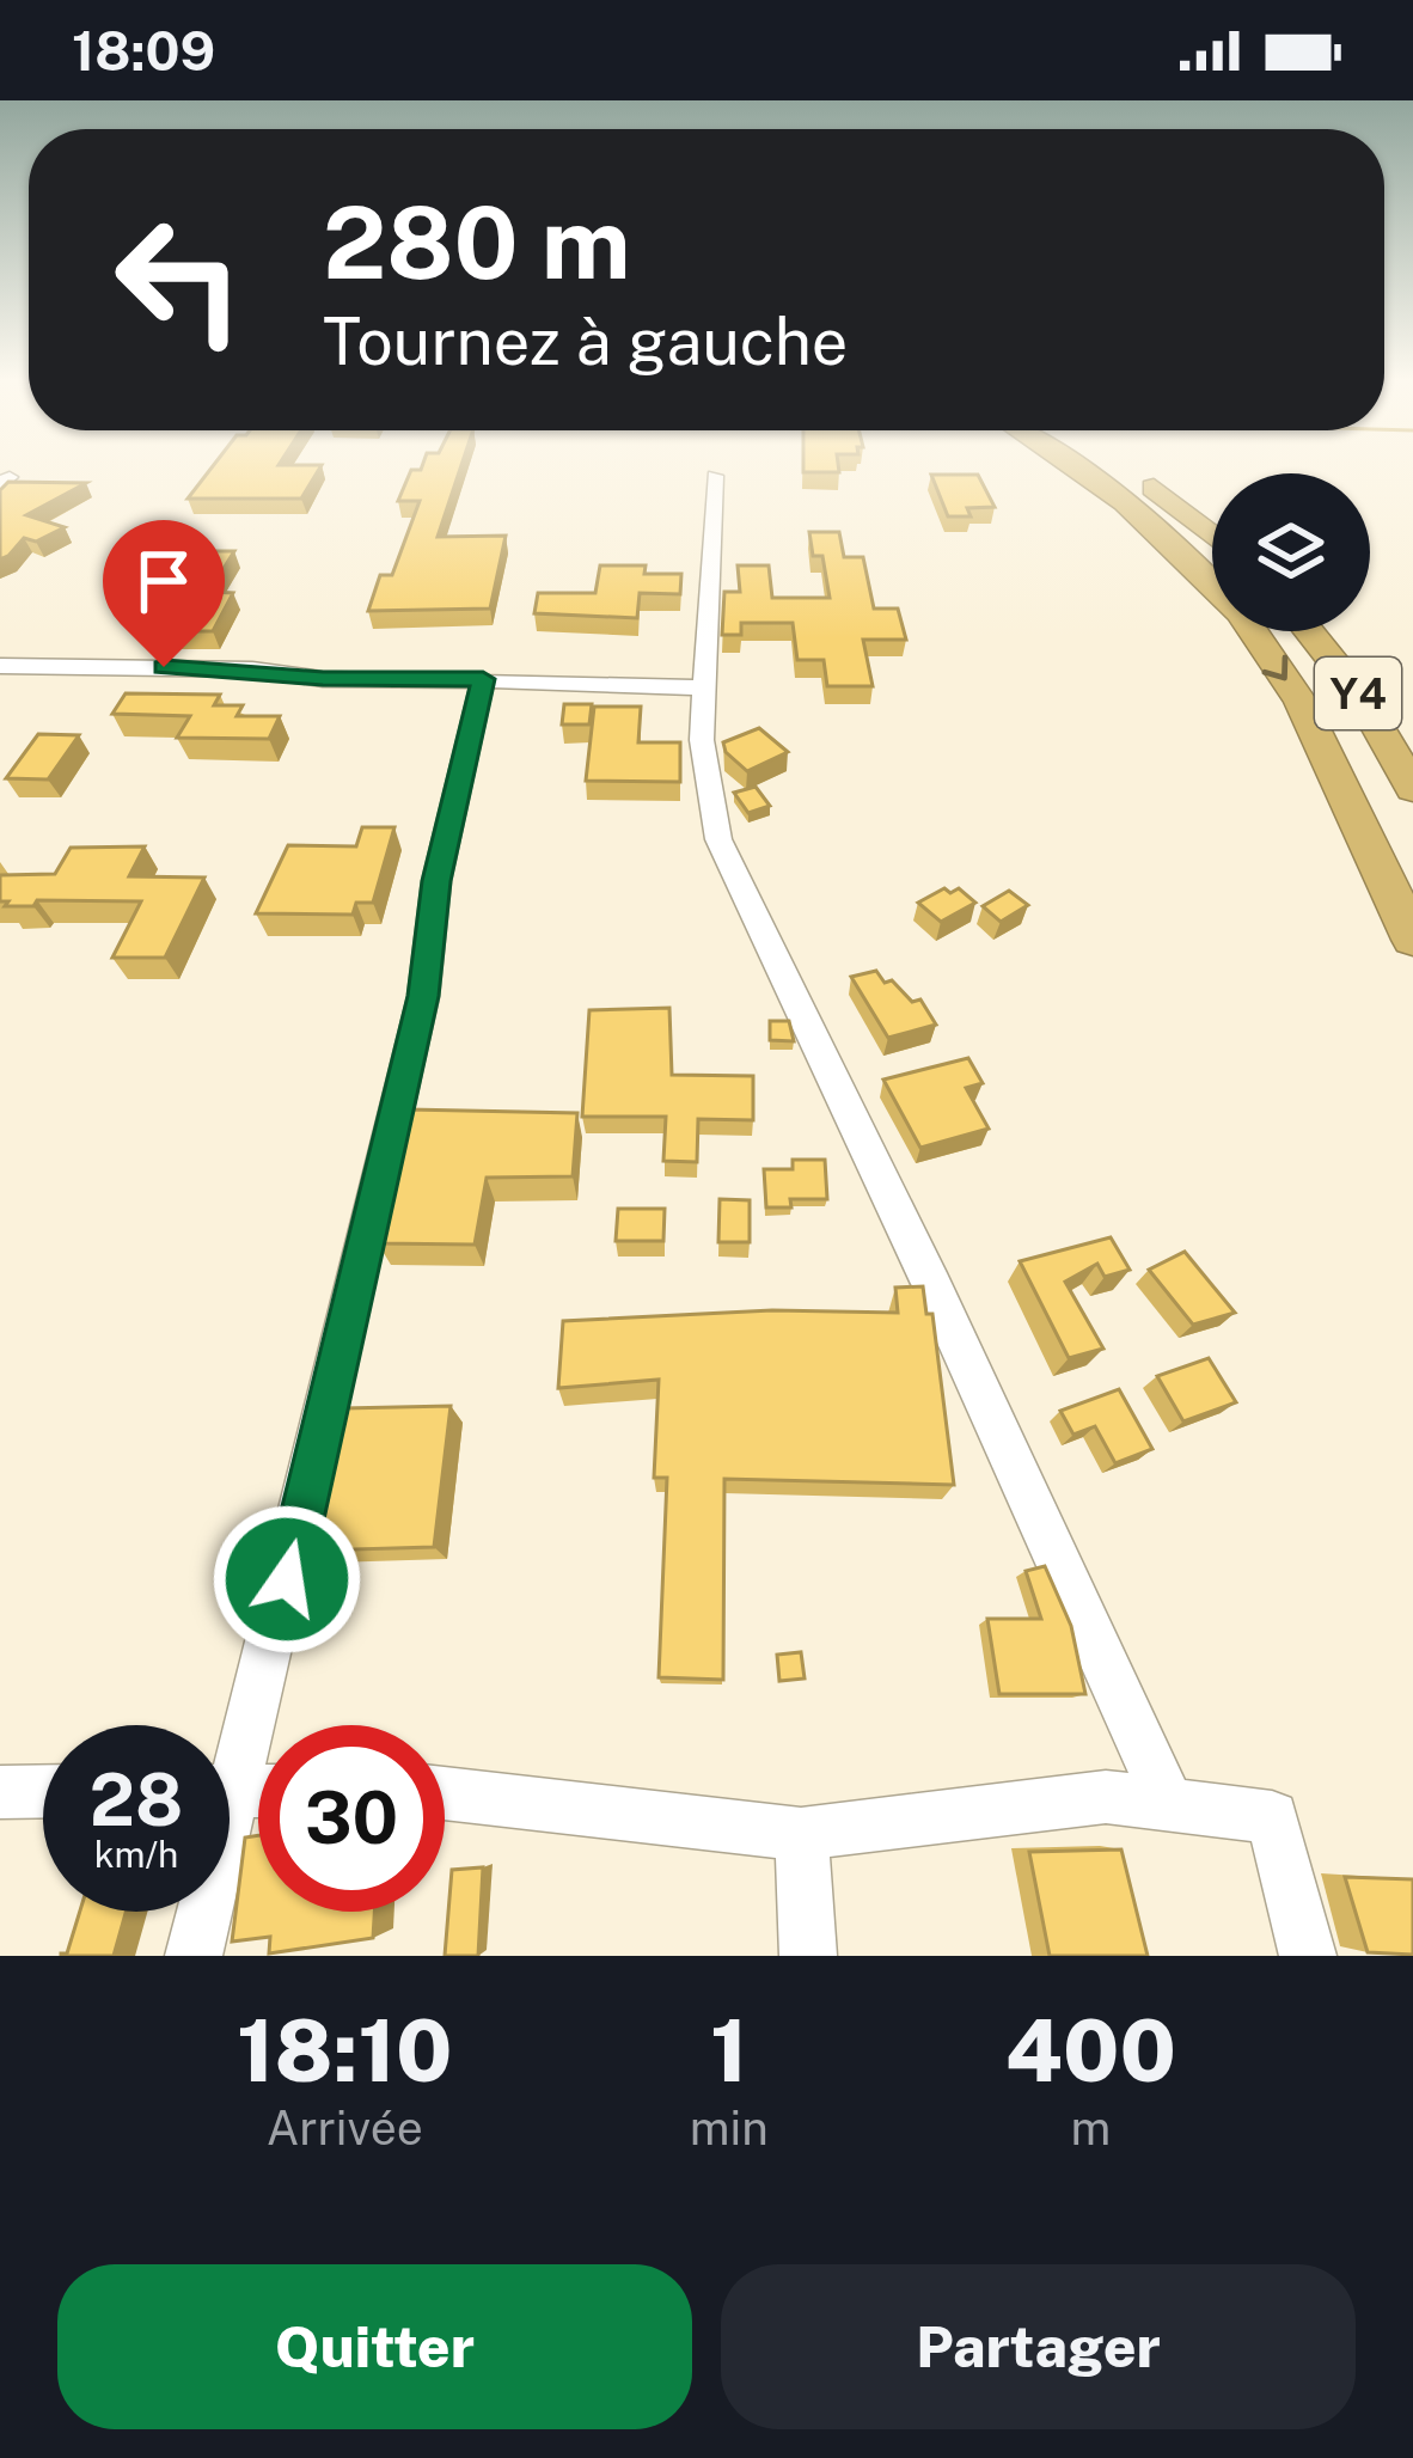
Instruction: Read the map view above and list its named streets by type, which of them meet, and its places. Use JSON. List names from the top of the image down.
{
  "streets": {
    "highway": ["Y4"]
  },
  "page": {
    "status": "18:09",
    "turn": ["280 m", "Tournez à gauche"],
    "speed": "28 km/h",
    "limit": "30",
    "eta": [
      "18:10",
      "Arrivée",
      "1",
      "min",
      "400",
      "m"
    ],
    "buttons": ["Quitter", "Partager"]
  }
}
